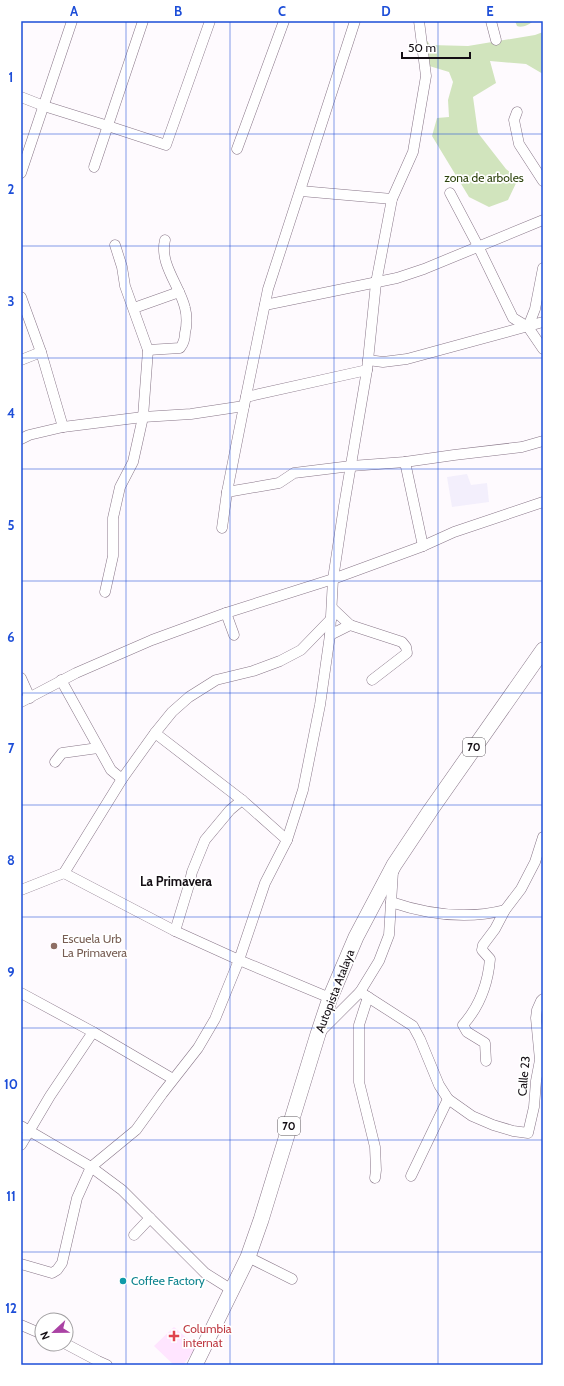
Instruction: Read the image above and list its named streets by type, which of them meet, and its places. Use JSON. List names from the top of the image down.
{
  "streets": {
    "main road": ["70", "Autopista Atalaya"],
    "street": ["Calle 23"]
  },
  "districts": ["La Primavera"],
  "parks": ["zona de arboles"],
  "places": {
    "other": ["Escuela Urb La Primavera", "Coffee Factory"],
    "health": ["Columbia internat"]
  },
  "scale_bar": "50 m",
  "north": "left",
  "grid": {
    "columns": [
      "A",
      "B",
      "C",
      "D",
      "E"
    ],
    "rows": [
      "1",
      "2",
      "3",
      "4",
      "5",
      "6",
      "7",
      "8",
      "9",
      "10",
      "11",
      "12"
    ]
  }
}
